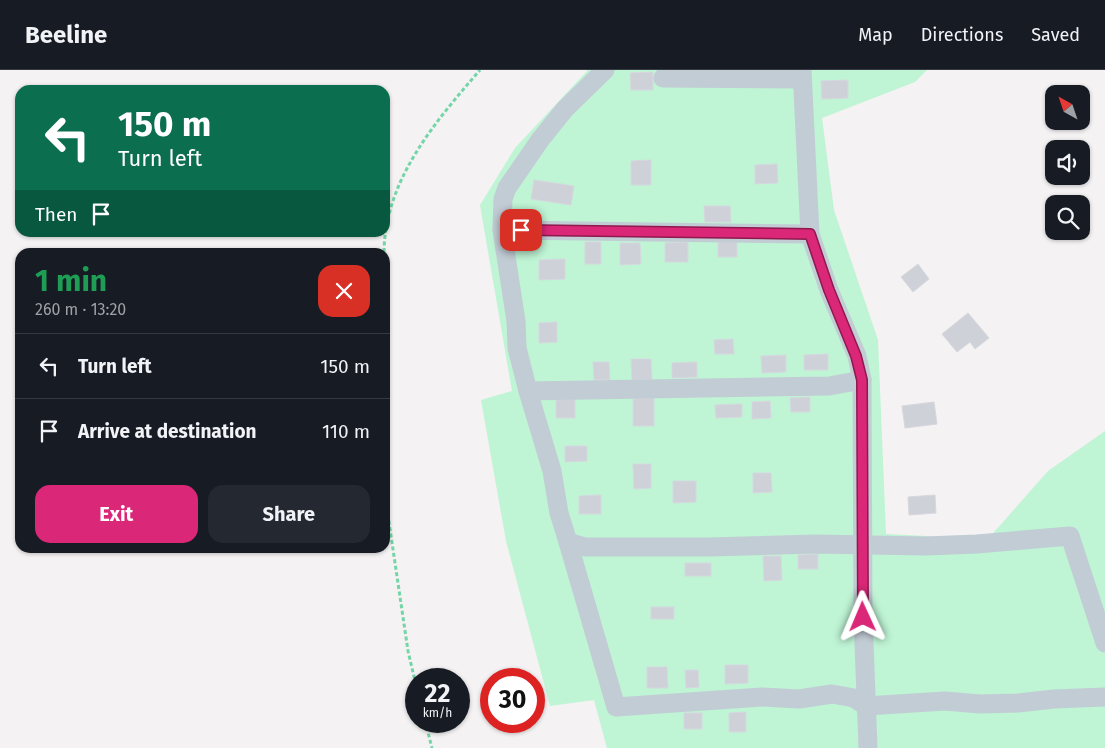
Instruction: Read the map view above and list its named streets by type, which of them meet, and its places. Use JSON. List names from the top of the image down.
{
  "north": "top left",
  "page": {
    "header": "Beeline",
    "nav": ["Map", "Directions", "Saved"],
    "turn": ["150 m", "Turn left"],
    "then": "Then",
    "heading": ["1 min", "260 m · 13:20"],
    "list": [
      {
        "name": "Turn left",
        "value": "150 m"
      },
      {
        "name": "Arrive at destination",
        "value": "110 m"
      }
    ],
    "buttons": ["Exit", "Share"],
    "speed": "22 km/h",
    "limit": "30"
  }
}
